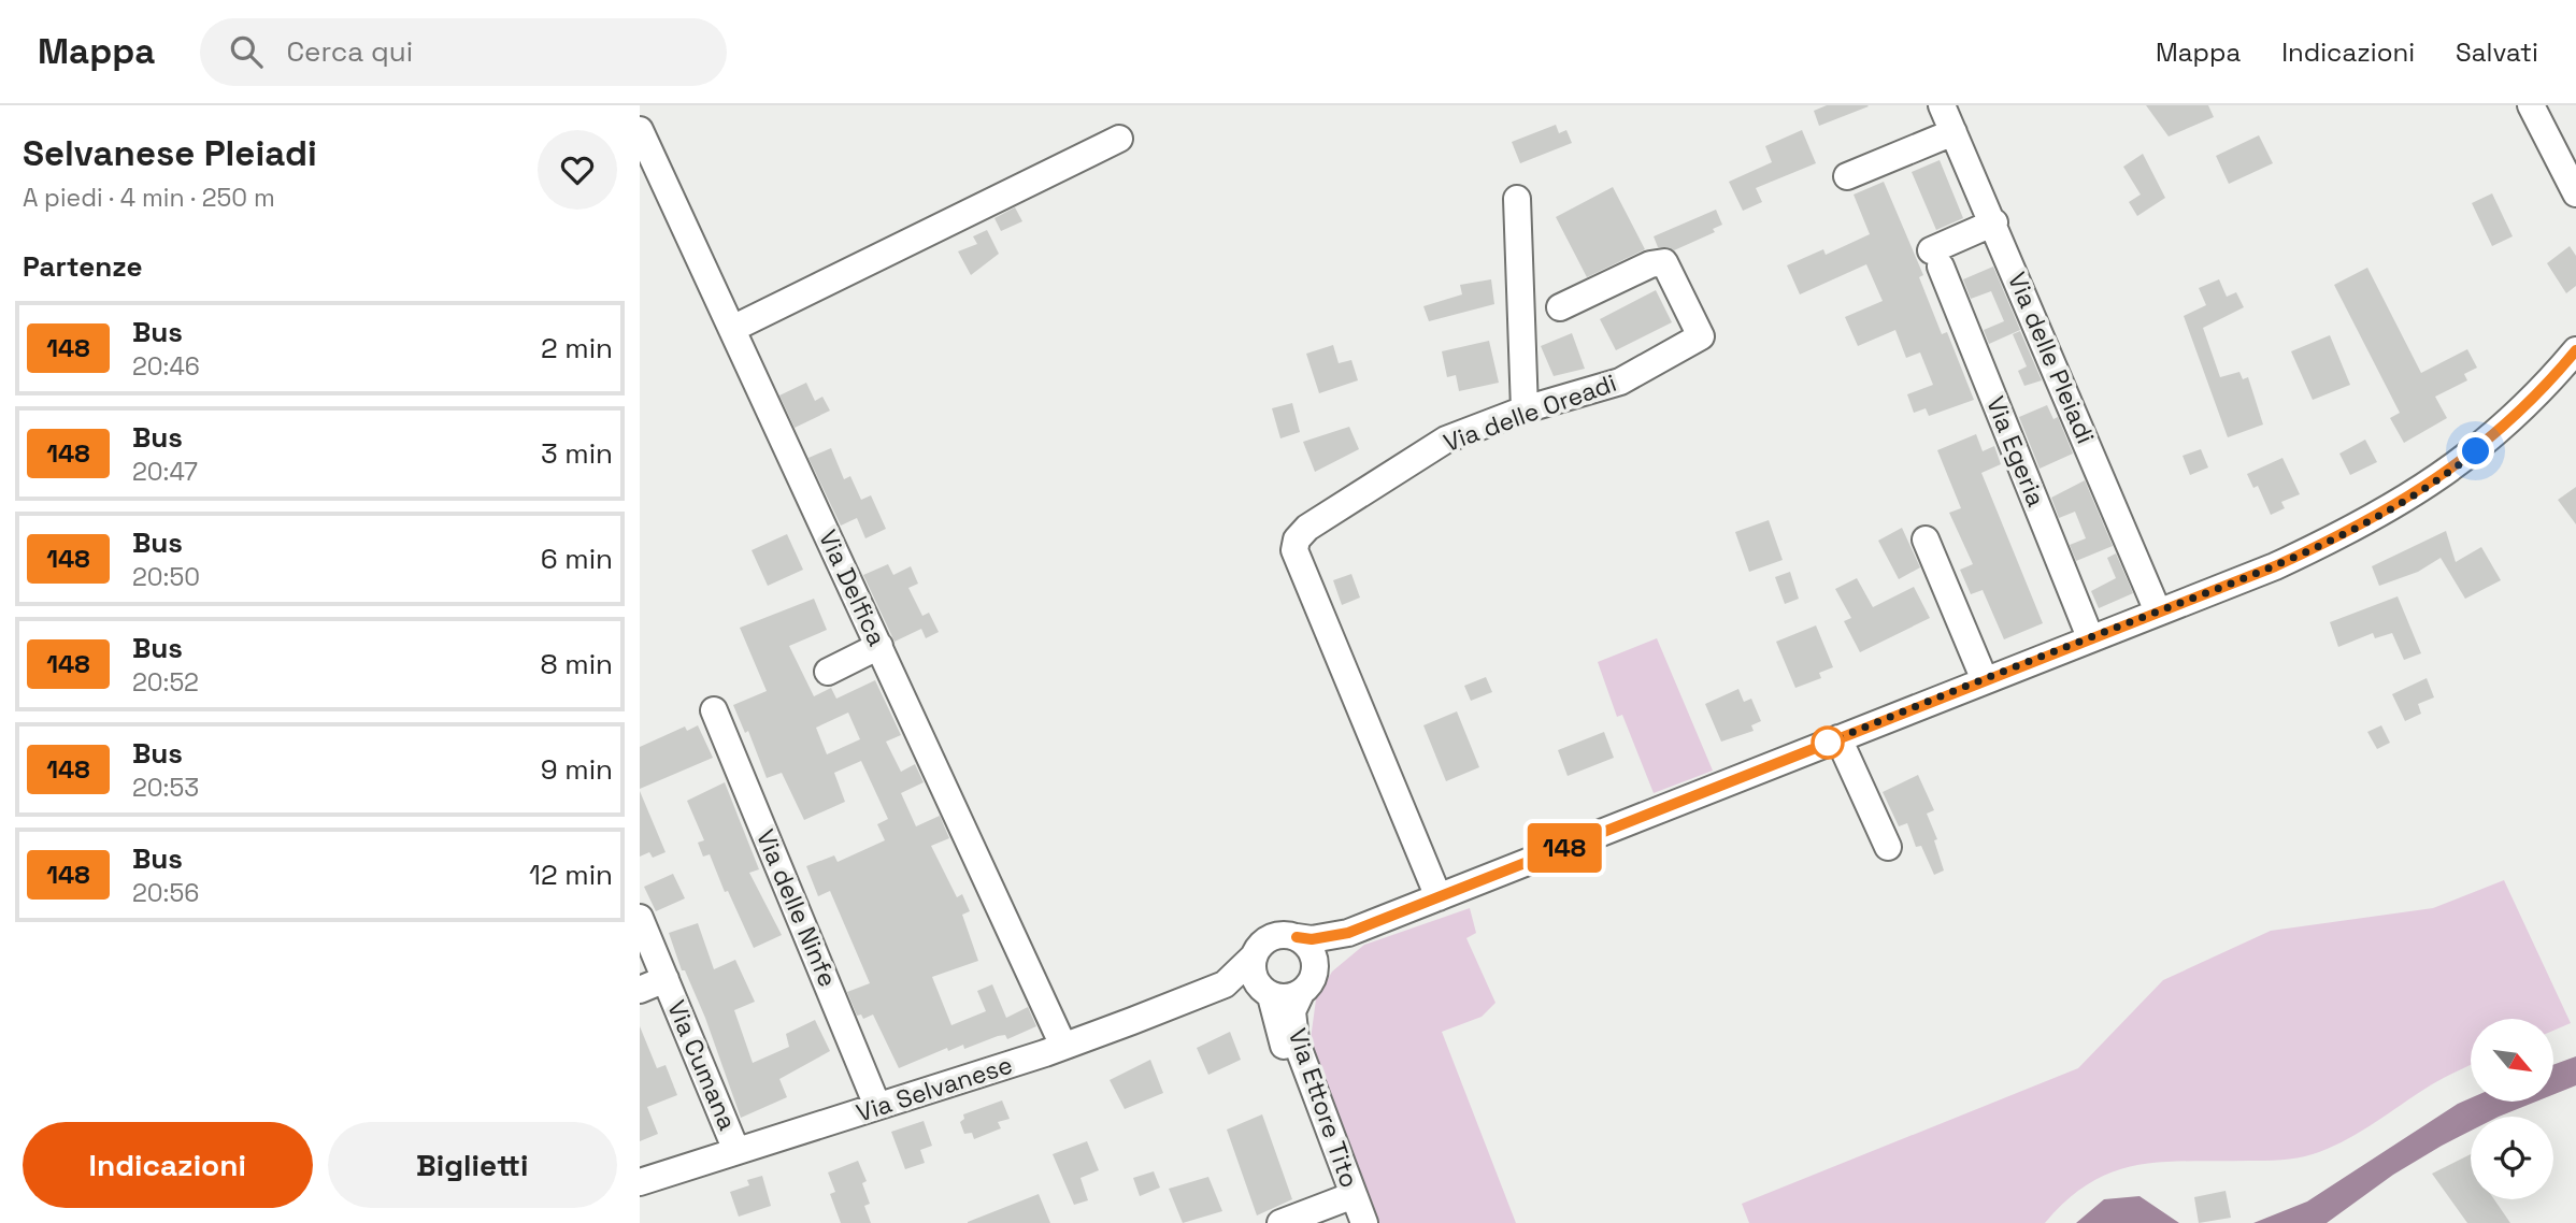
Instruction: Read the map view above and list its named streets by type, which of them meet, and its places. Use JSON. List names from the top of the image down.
{
  "streets": {
    "street": [
      "Via delle Pleiadi",
      "Via delle Oreadi",
      "Via Egeria",
      "Via Delfica",
      "Via delle Ninfe",
      "Via Cumana",
      "Via Selvanese",
      "Via Ettore Tito"
    ]
  },
  "crossings": [
    ["Via delle Pleiadi", "Via Egeria"],
    ["Via Delfica", "Via Selvanese"],
    ["Via delle Ninfe", "Via Selvanese"],
    ["Via Cumana", "Via Selvanese"],
    ["Via Selvanese", "Via Ettore Tito"]
  ],
  "lines": ["bus line 148"],
  "north": "bottom right",
  "page": {
    "header": "Mappa",
    "search": "Cerca qui",
    "nav": ["Mappa", "Indicazioni", "Salvati"],
    "heading": [
      ["Selvanese Pleiadi", "A piedi · 4 min · 250 m"],
      "Partenze"
    ],
    "on_map": "148",
    "list": [
      {
        "mark": "148",
        "name": "Bus",
        "note": "20:46",
        "value": "2 min"
      },
      {
        "mark": "148",
        "name": "Bus",
        "note": "20:47",
        "value": "3 min"
      },
      {
        "mark": "148",
        "name": "Bus",
        "note": "20:50",
        "value": "6 min"
      },
      {
        "mark": "148",
        "name": "Bus",
        "note": "20:52",
        "value": "8 min"
      },
      {
        "mark": "148",
        "name": "Bus",
        "note": "20:53",
        "value": "9 min"
      },
      {
        "mark": "148",
        "name": "Bus",
        "note": "20:56",
        "value": "12 min"
      }
    ],
    "buttons": ["Indicazioni", "Biglietti"]
  }
}
